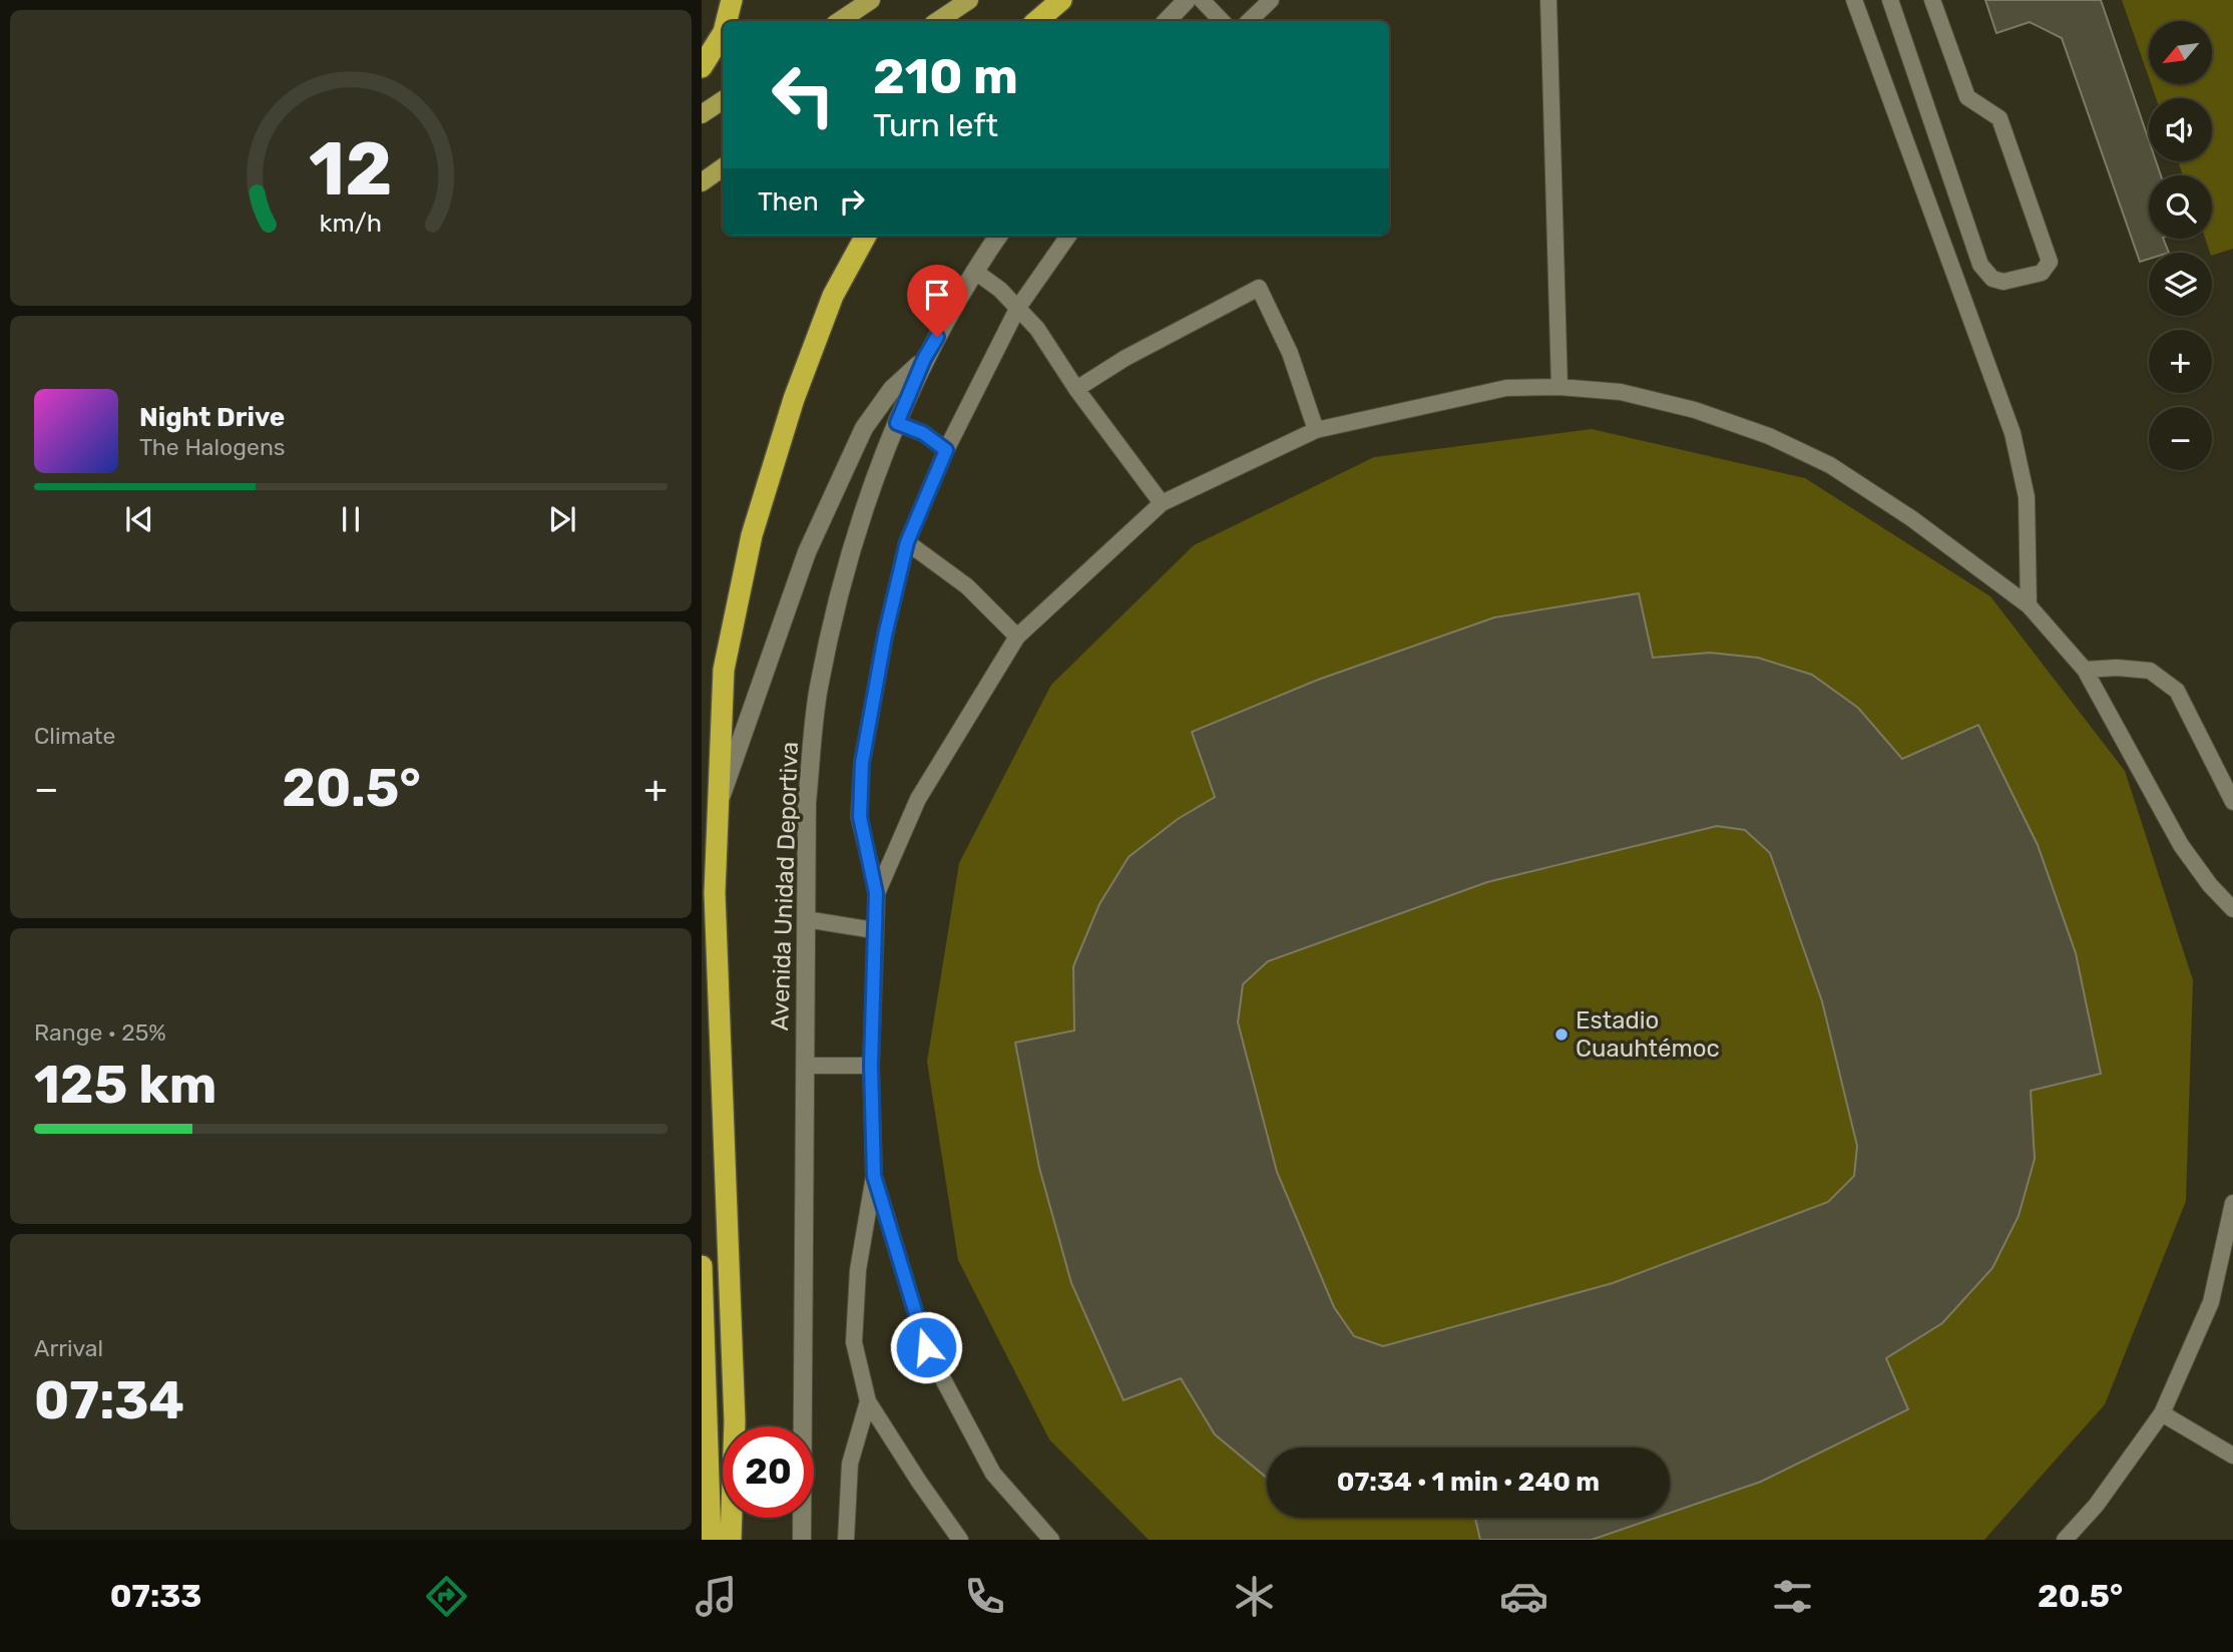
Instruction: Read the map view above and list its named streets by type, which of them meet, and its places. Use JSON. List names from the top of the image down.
{
  "streets": {
    "street": ["Avenida Unidad Deportiva"]
  },
  "places": ["Estadio Cuauhtémoc"],
  "north": "bottom left",
  "page": {
    "map_buttons": ["+", "−"],
    "turn": ["210 m", "Turn left"],
    "then": "Then",
    "song": ["Night Drive", "The Halogens"],
    "tile": [
      "Climate",
      ["Range · 25%", "125 km"],
      ["Arrival", "07:34"]
    ],
    "heat": ["−", "20.5°", "+"],
    "limit": "20",
    "trip": "07:34 · 1 min · 240 m",
    "tabs": ["07:33", "20.5°"],
    "gauge": ["12", "km/h"]
  }
}
